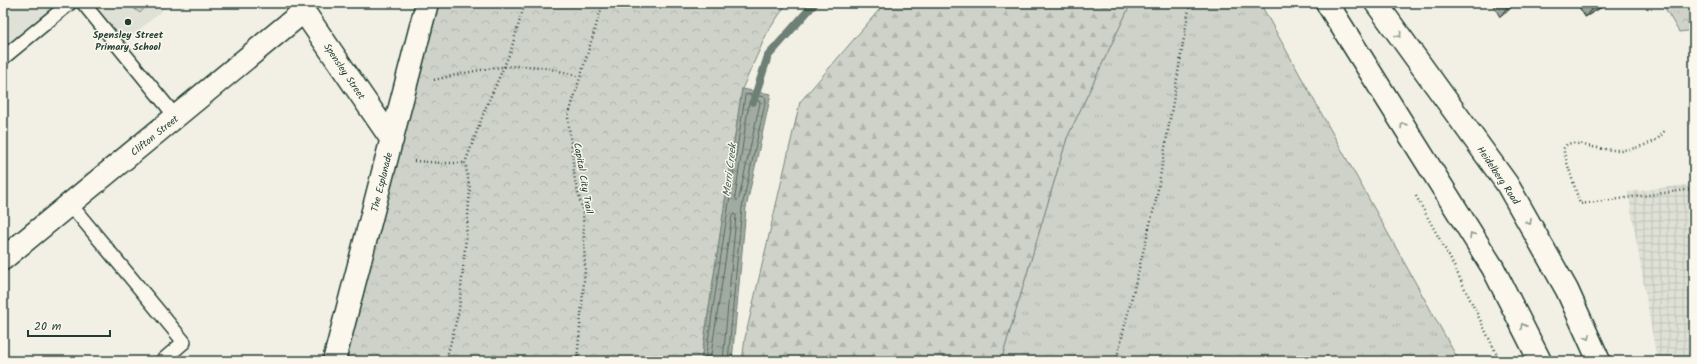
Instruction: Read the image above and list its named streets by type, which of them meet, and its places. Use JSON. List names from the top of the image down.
{
  "streets": {
    "street": [
      "Spensley Street",
      "Clifton Street",
      "Heidelberg Road",
      "The Esplanade"
    ],
    "path": ["Capital City Trail"]
  },
  "crossings": [
    ["Spensley Street", "Clifton Street"],
    ["Spensley Street", "The Esplanade"]
  ],
  "water": ["Merri Creek"],
  "places": ["Spensley Street Primary School"],
  "scale_bar": "20 m"
}
